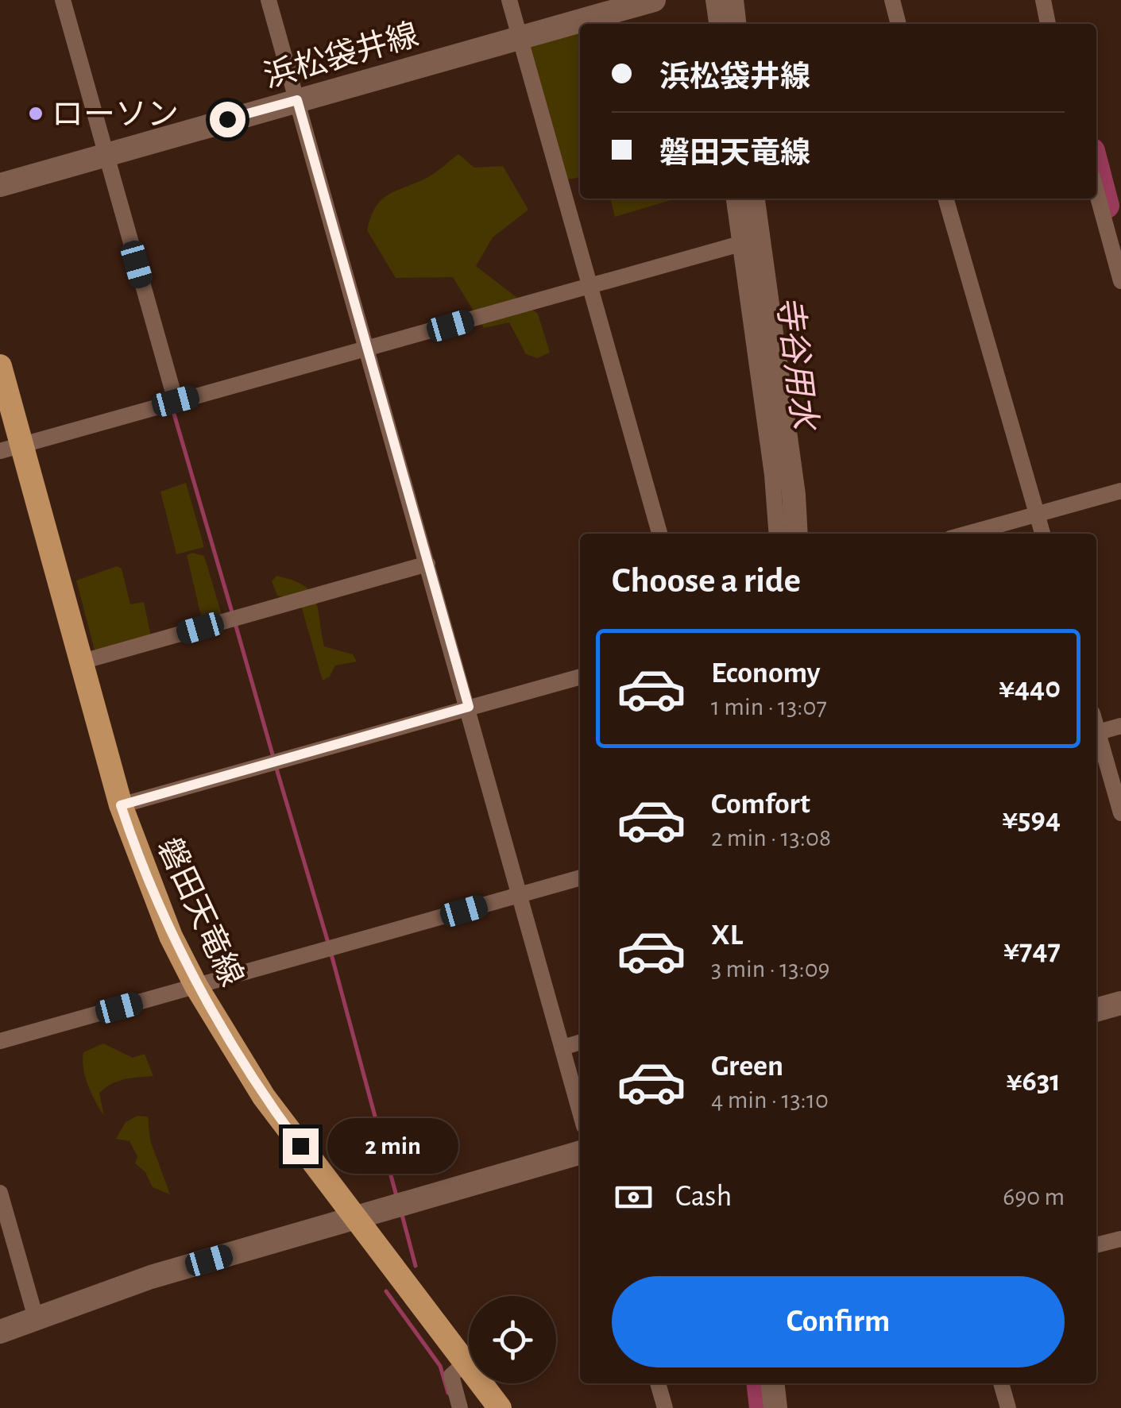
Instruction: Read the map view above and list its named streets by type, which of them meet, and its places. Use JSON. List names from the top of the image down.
{
  "streets": {
    "main road": ["磐田天竜線"],
    "street": ["浜松袋井線"]
  },
  "water": ["寺谷用水"],
  "places": ["ローソン"],
  "page": {
    "banner": ["浜松袋井線", "磐田天竜線"],
    "heading": "Choose a ride",
    "list": [
      {
        "name": "Economy",
        "note": "1 min · 13:07",
        "value": "¥440"
      },
      {
        "name": "Comfort",
        "note": "2 min · 13:08",
        "value": "¥594"
      },
      {
        "name": "XL",
        "note": "3 min · 13:09",
        "value": "¥747"
      },
      {
        "name": "Green",
        "note": "4 min · 13:10",
        "value": "¥631"
      }
    ],
    "bubble": "2 min",
    "pay": ["Cash", "690 m"],
    "buttons": "Confirm"
  }
}
